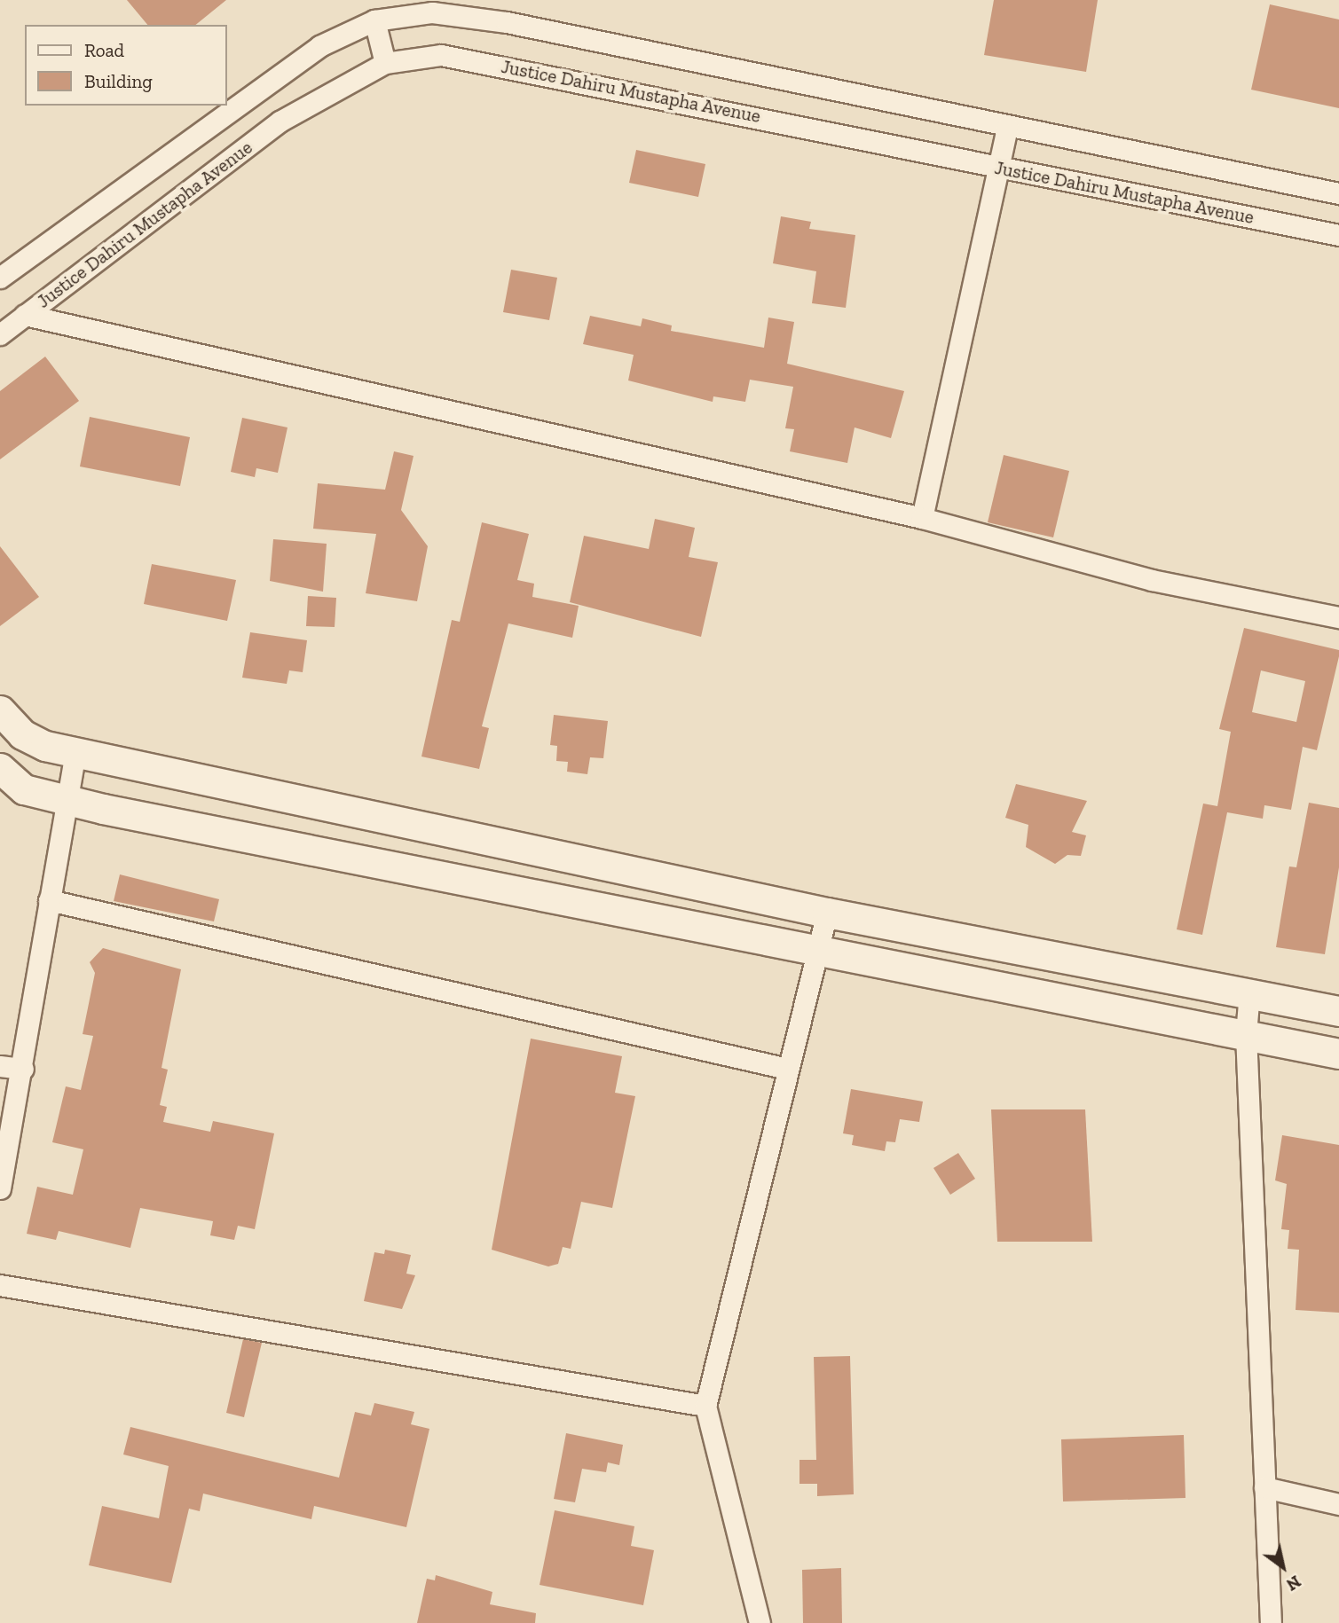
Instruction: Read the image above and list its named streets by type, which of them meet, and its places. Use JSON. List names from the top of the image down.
{
  "streets": {
    "street": ["Justice Dahiru Mustapha Avenue"]
  },
  "legend": ["Road", "Building"],
  "north": "bottom right"
}
